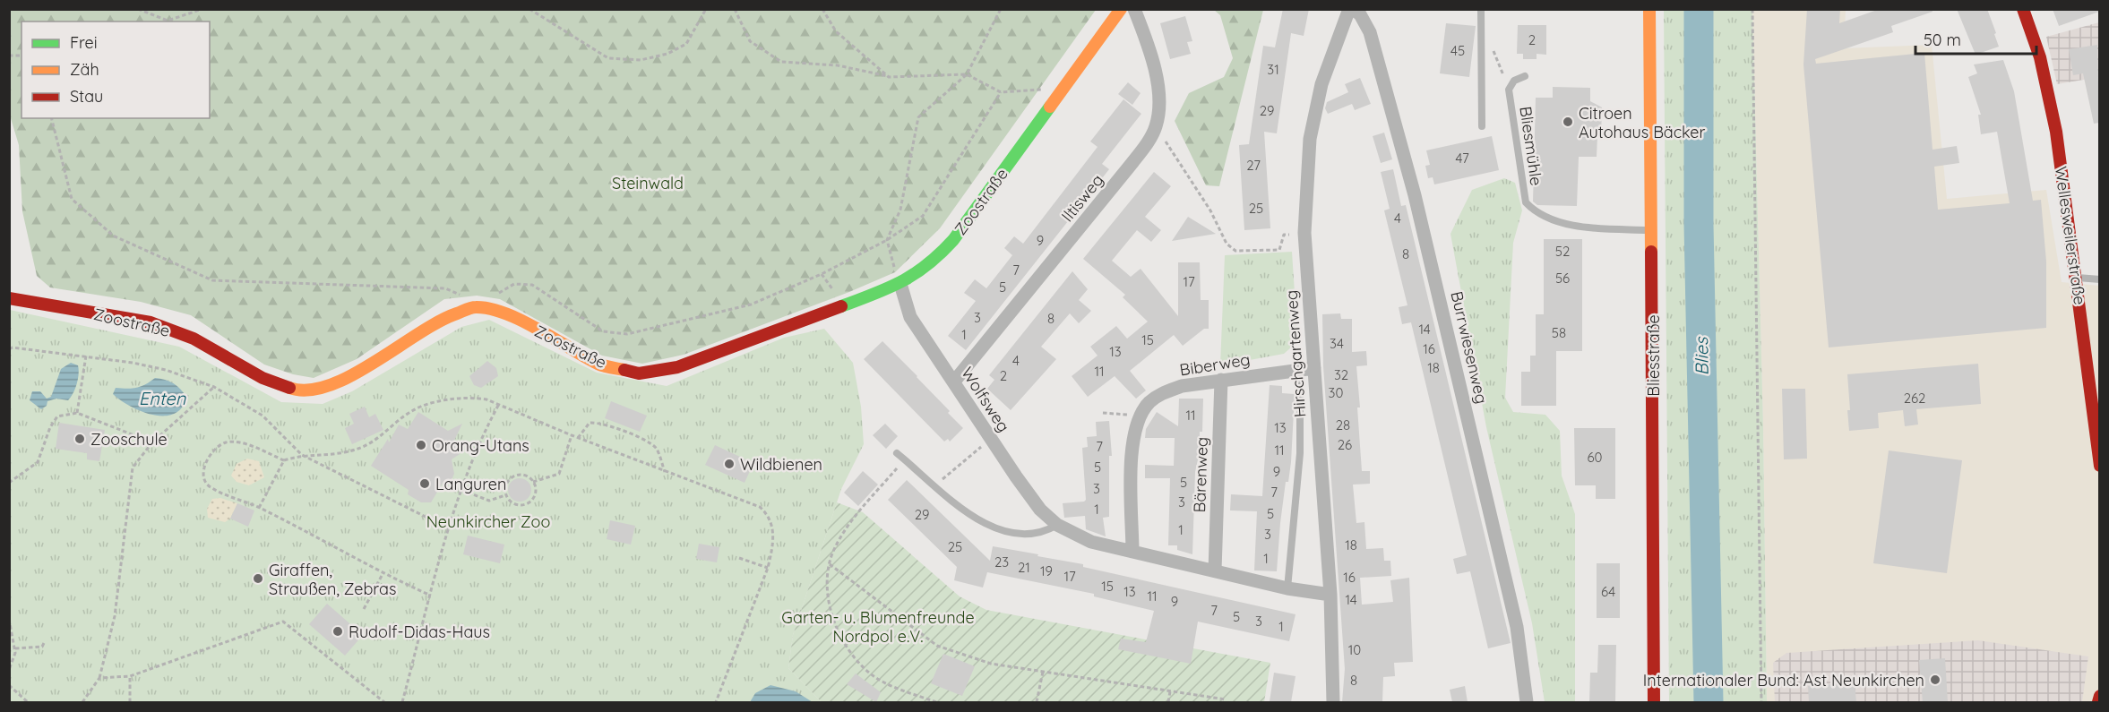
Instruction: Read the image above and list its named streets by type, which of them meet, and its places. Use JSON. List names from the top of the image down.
{
  "streets": {
    "street": [
      "Iltisweg",
      "Zoostraße",
      "Wellesweilerstraße",
      "Burrwiesenweg",
      "Hirschgartenweg",
      "Bliesstraße",
      "Biberweg",
      "Wolfsweg",
      "Bärenweg"
    ],
    "lane": ["Bliesmühle"]
  },
  "crossings": [
    ["Bliesmühle", "Bliesstraße"],
    ["Iltisweg", "Wolfsweg"],
    ["Zoostraße", "Wolfsweg"],
    ["Burrwiesenweg", "Hirschgartenweg"],
    ["Hirschgartenweg", "Biberweg"],
    ["Hirschgartenweg", "Wolfsweg"],
    ["Biberweg", "Wolfsweg"],
    ["Biberweg", "Bärenweg"],
    ["Wolfsweg", "Bärenweg"]
  ],
  "water": ["Blies", "Enten"],
  "parks": ["Steinwald", "Neunkircher Zoo", "Garten- u. Blumenfreunde Nordpol e.V."],
  "places": [
    "Citroen Autohaus Bäcker",
    "Zooschule",
    "Orang-Utans",
    "Wildbienen",
    "Languren",
    "Giraffen, Straußen, Zebras",
    "Rudolf-Didas-Haus",
    "Internationaler Bund: Ast Neunkirchen"
  ],
  "house_numbers": [
    "2",
    "45",
    "31",
    "29",
    "47",
    "27",
    "25",
    "4",
    "9",
    "52",
    "8",
    "7",
    "56",
    "17",
    "5",
    "3",
    "8",
    "14",
    "58",
    "1",
    "15",
    "34",
    "16",
    "13",
    "4",
    "18",
    "11",
    "32",
    "2",
    "30",
    "262",
    "11",
    "28",
    "13",
    "26",
    "7",
    "11",
    "60",
    "5",
    "9",
    "5",
    "3",
    "7",
    "3",
    "1",
    "5",
    "29",
    "1",
    "3",
    "18",
    "25",
    "1",
    "23",
    "21",
    "19",
    "17",
    "16",
    "15",
    "13",
    "64",
    "11",
    "14",
    "9",
    "7",
    "5",
    "3",
    "1",
    "10",
    "8"
  ],
  "legend": ["Frei", "Zäh", "Stau"],
  "scale_bar": "50 m"
}
